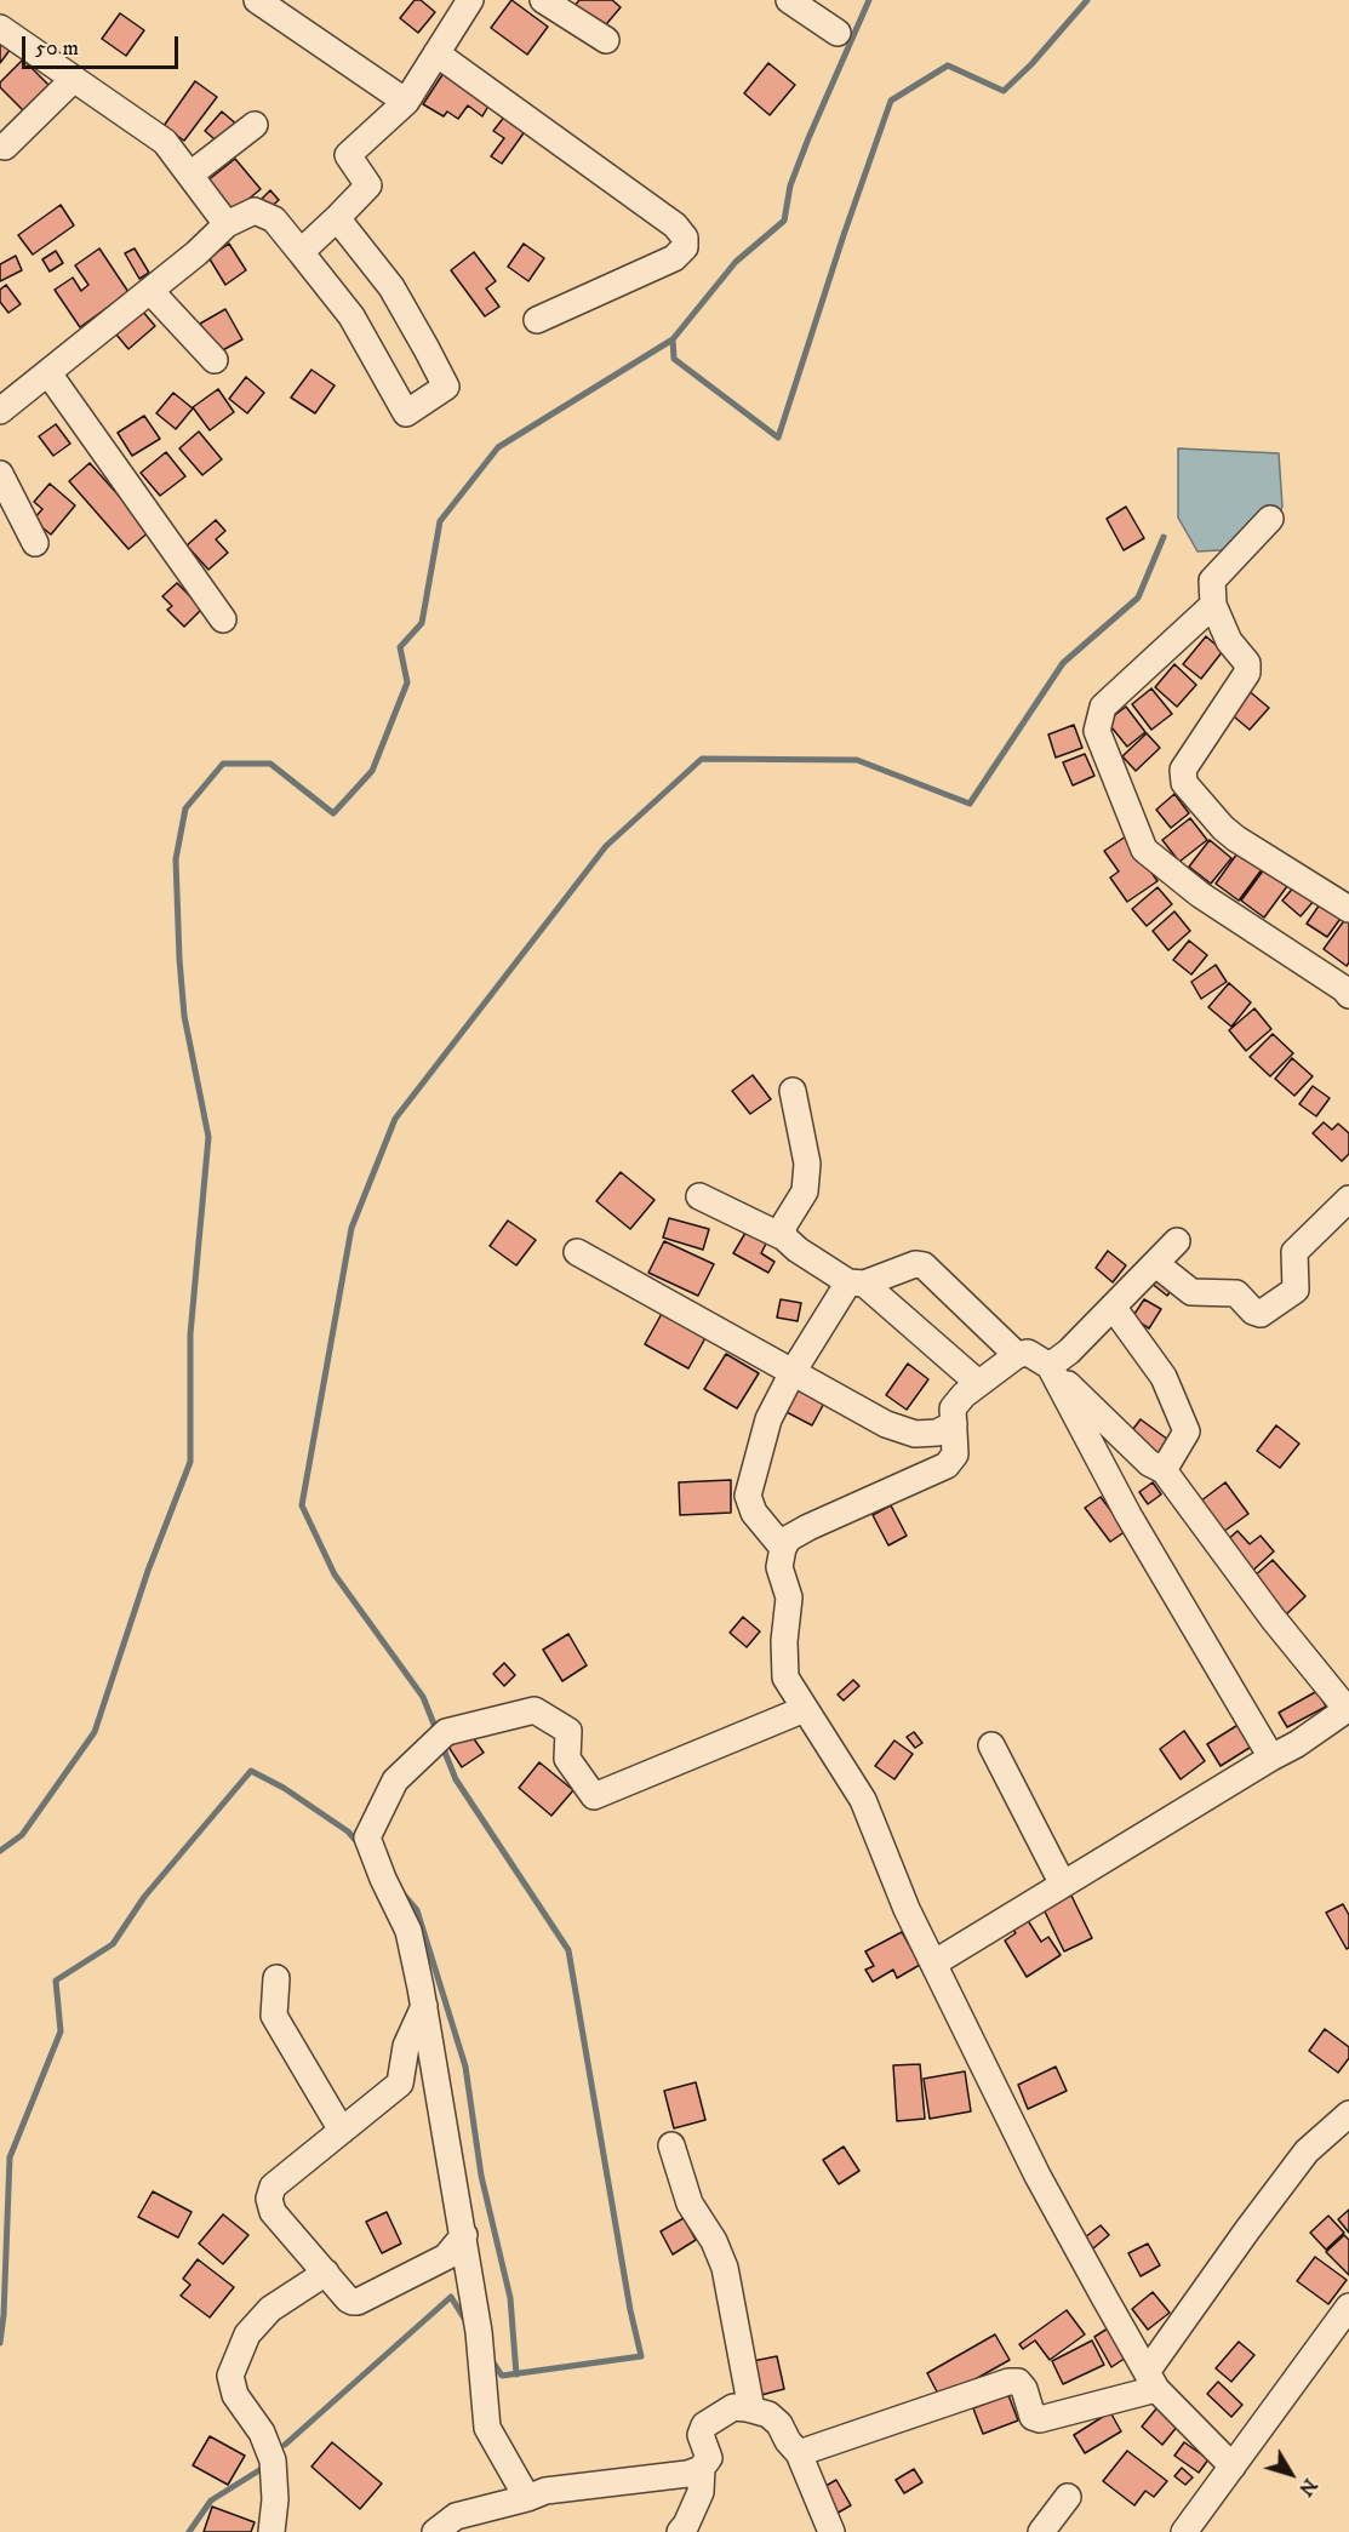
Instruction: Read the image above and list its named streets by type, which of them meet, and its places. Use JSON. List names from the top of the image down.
{
  "scale_bar": "50 m",
  "north": "bottom right"
}
